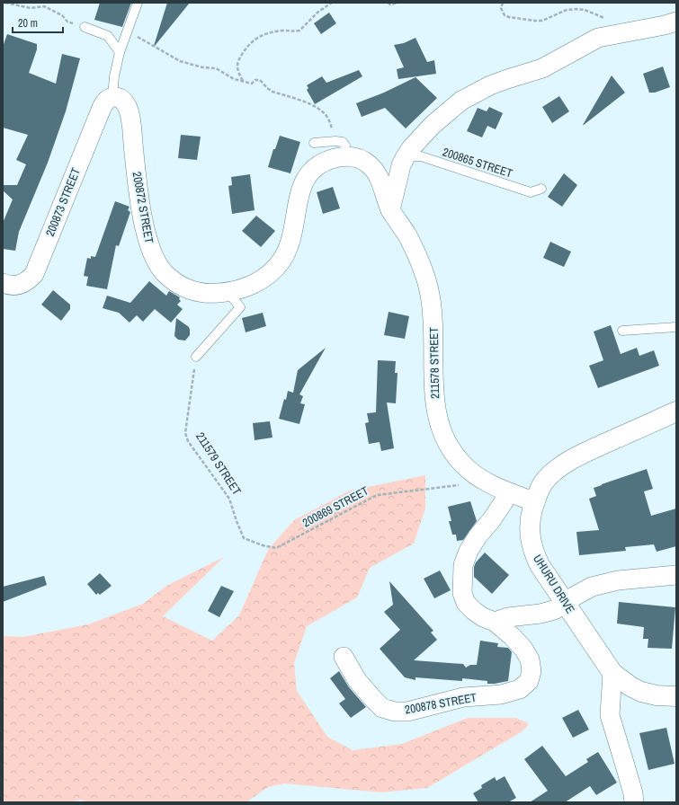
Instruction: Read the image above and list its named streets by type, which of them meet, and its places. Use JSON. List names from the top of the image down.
{
  "streets": {
    "street": [
      "200873 STREET",
      "200872 STREET",
      "211578 STREET",
      "UHURU DRIVE",
      "200878 STREET"
    ],
    "lane": ["200865 STREET"],
    "path": ["211579 STREET", "200869 STREET"]
  },
  "crossings": [
    ["200873 STREET", "200872 STREET"],
    ["200872 STREET", "211578 STREET"],
    ["211578 STREET", "200869 STREET"],
    ["211578 STREET", "UHURU DRIVE"],
    ["211579 STREET", "200869 STREET"]
  ],
  "scale_bar": "20 m"
}
